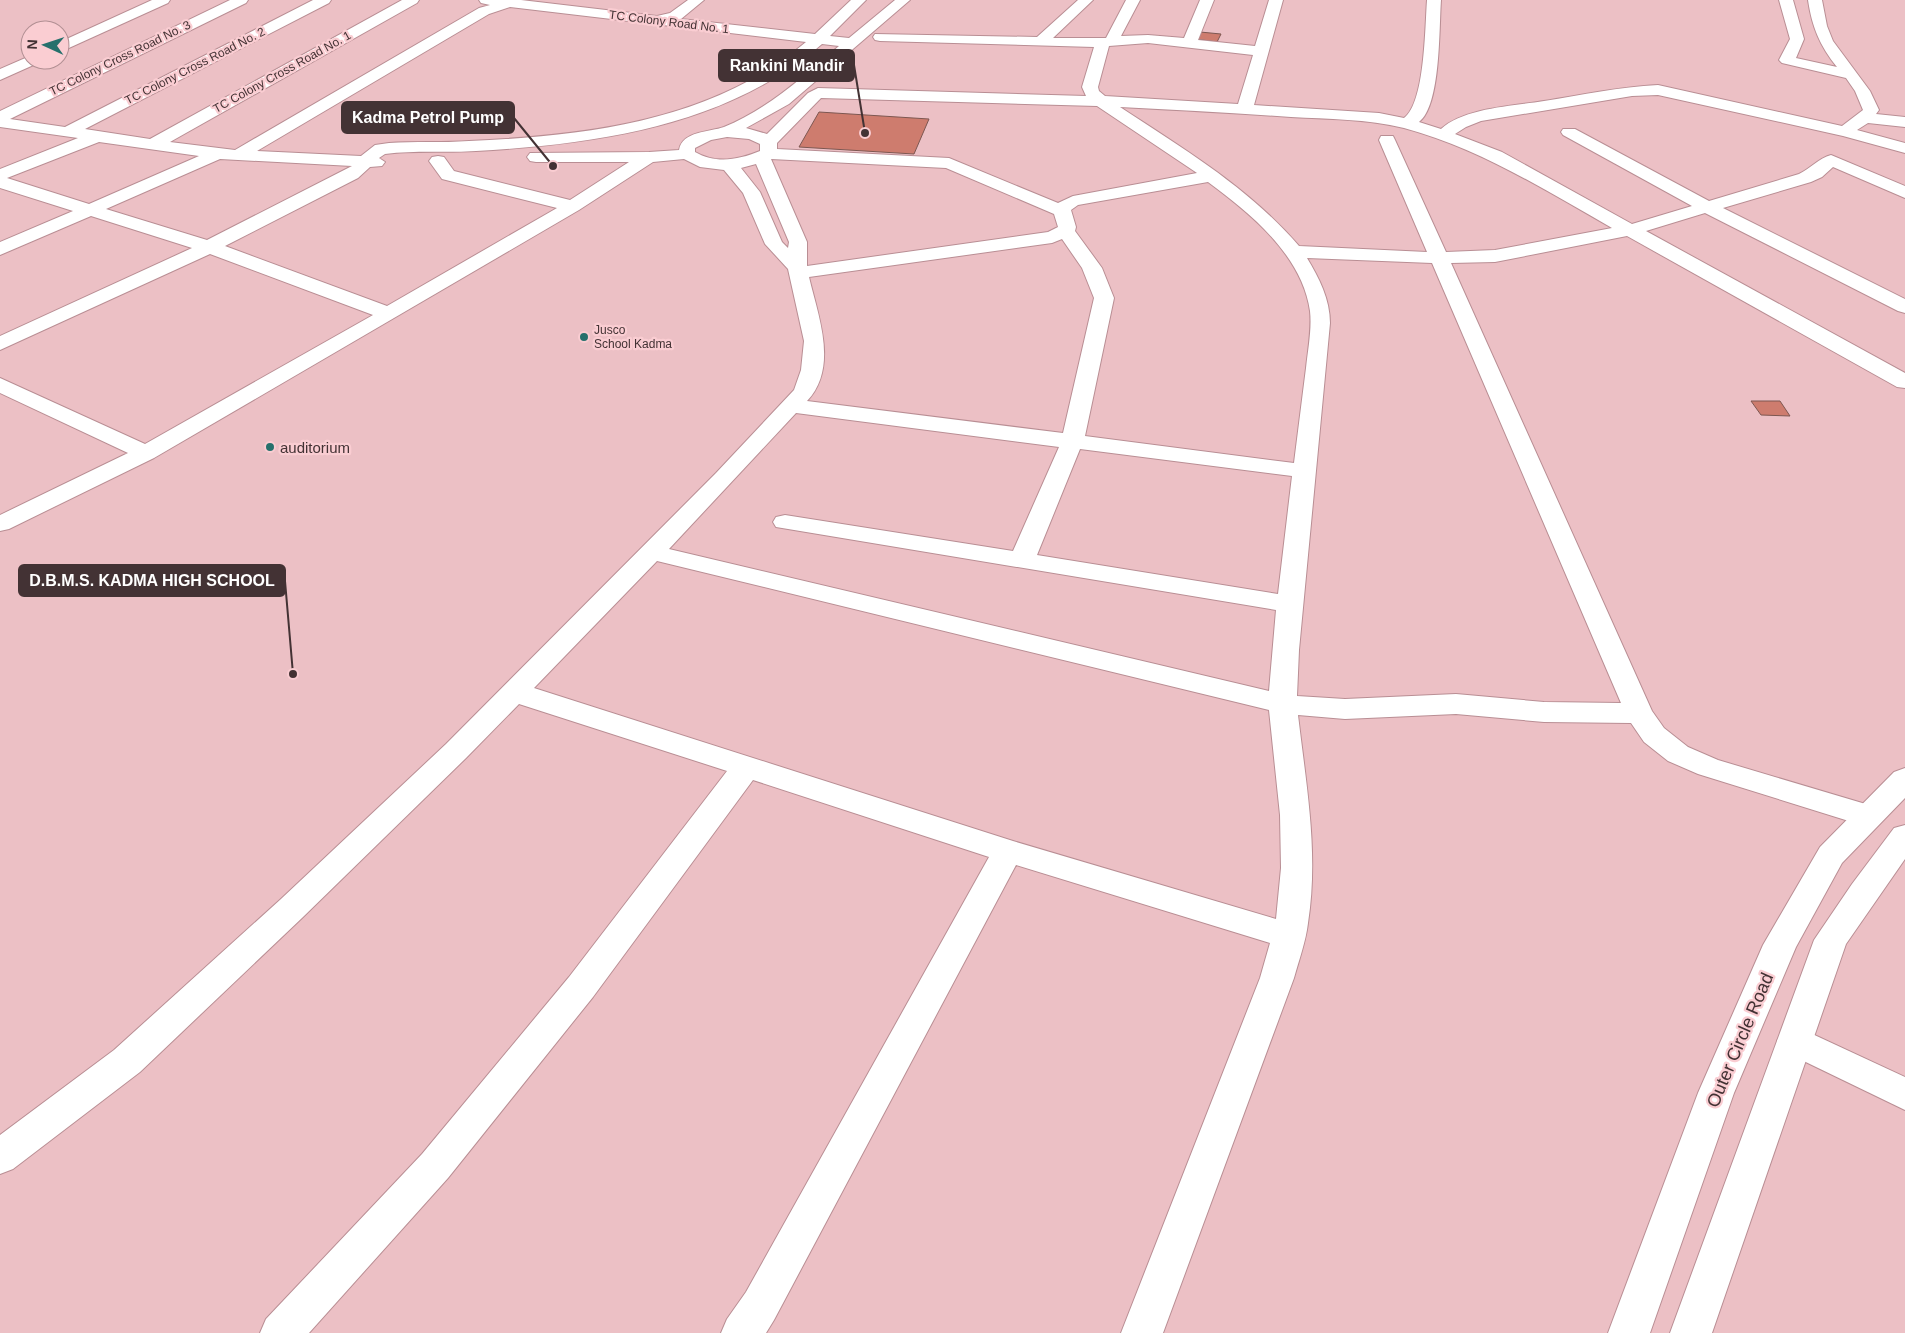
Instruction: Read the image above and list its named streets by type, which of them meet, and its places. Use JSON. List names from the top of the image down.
{
  "streets": {
    "street": [
      "TC Colony Road No. 1",
      "TC Colony Cross Road No. 3",
      "TC Colony Cross Road No. 2",
      "TC Colony Cross Road No. 1",
      "Outer Circle Road"
    ]
  },
  "places": [
    "Rankini Mandir",
    "Kadma Petrol Pump",
    "Jusco School Kadma",
    "auditorium",
    "D.B.M.S. KADMA HIGH SCHOOL"
  ],
  "north": "left"
}
